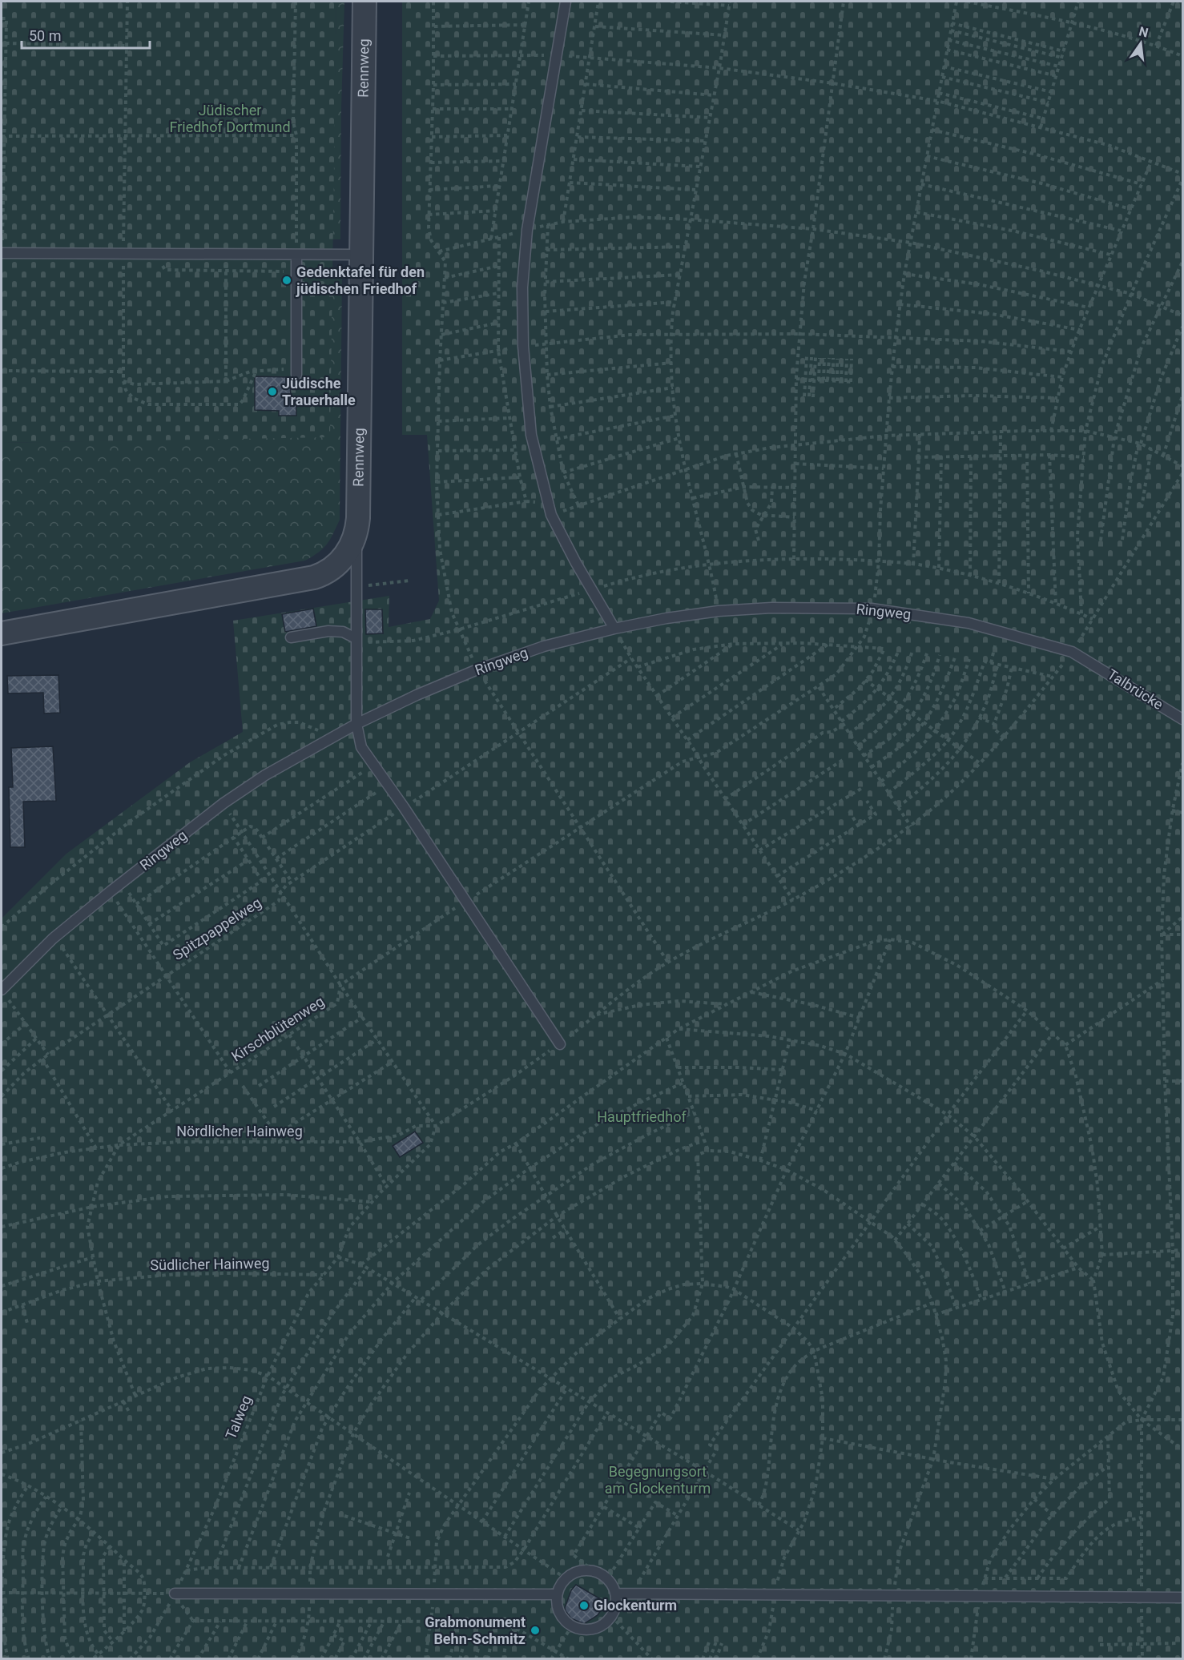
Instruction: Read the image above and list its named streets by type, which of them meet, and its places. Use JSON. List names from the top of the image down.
{
  "streets": {
    "street": ["Rennweg"],
    "lane": ["Ringweg", "Talbrücke"],
    "path": [
      "Spitzpappelweg",
      "Kirschblütenweg",
      "Nördlicher Hainweg",
      "Südlicher Hainweg",
      "Talweg"
    ]
  },
  "crossings": [
    ["Ringweg", "Talbrücke"],
    ["Kirschblütenweg", "Nördlicher Hainweg"],
    ["Südlicher Hainweg", "Talweg"]
  ],
  "parks": ["Jüdischer Friedhof Dortmund", "Hauptfriedhof", "Begegnungsort am Glockenturm"],
  "places": [
    "Gedenktafel für den jüdischen Friedhof",
    "Jüdische Trauerhalle",
    "Glockenturm",
    "Grabmonument Behn-Schmitz"
  ],
  "scale_bar": "50 m",
  "north": "top"
}
